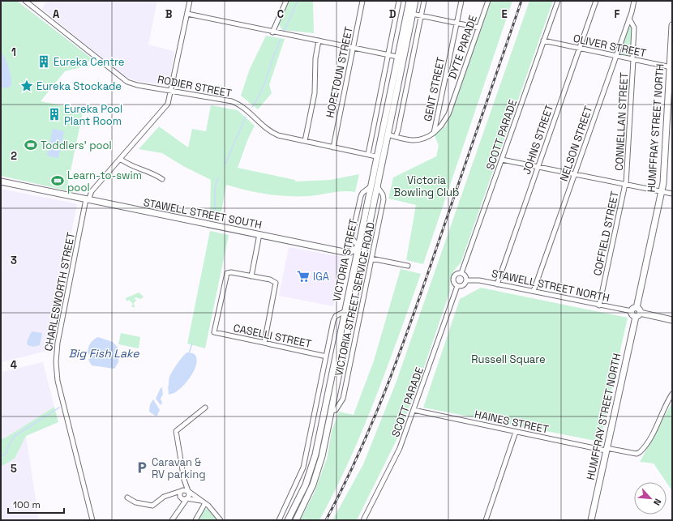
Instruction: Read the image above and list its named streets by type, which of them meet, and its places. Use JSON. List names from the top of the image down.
{
  "streets": {
    "main road": [
      "HUMFFRAY STREET NORTH",
      "STAWELL STREET SOUTH",
      "VICTORIA STREET",
      "STAWELL STREET NORTH"
    ],
    "street": [
      "OLIVER STREET",
      "DYTE PARADE",
      "HOPETOUN STREET",
      "RODIER STREET",
      "GENT STREET",
      "CONNELLAN STREET",
      "SCOTT PARADE",
      "JOHNS STREET",
      "NELSON STREET",
      "COFFIELD STREET",
      "CHARLESWORTH STREET",
      "VICTORIA STREET SERVICE ROAD",
      "CASELLI STREET",
      "HAINES STREET"
    ]
  },
  "crossings": [
    ["OLIVER STREET", "CONNELLAN STREET"],
    ["OLIVER STREET", "HUMFFRAY STREET NORTH"],
    ["OLIVER STREET", "SCOTT PARADE"],
    ["OLIVER STREET", "JOHNS STREET"],
    ["OLIVER STREET", "NELSON STREET"],
    ["DYTE PARADE", "GENT STREET"],
    ["HOPETOUN STREET", "RODIER STREET"],
    ["RODIER STREET", "VICTORIA STREET"],
    ["RODIER STREET", "CHARLESWORTH STREET"],
    ["GENT STREET", "VICTORIA STREET"],
    ["CONNELLAN STREET", "NELSON STREET"],
    ["CONNELLAN STREET", "COFFIELD STREET"],
    ["HUMFFRAY STREET NORTH", "STAWELL STREET NORTH"],
    ["HUMFFRAY STREET NORTH", "HAINES STREET"],
    ["SCOTT PARADE", "STAWELL STREET NORTH"],
    ["SCOTT PARADE", "HAINES STREET"],
    ["JOHNS STREET", "STAWELL STREET NORTH"],
    ["NELSON STREET", "STAWELL STREET NORTH"],
    ["STAWELL STREET SOUTH", "VICTORIA STREET"],
    ["STAWELL STREET SOUTH", "CHARLESWORTH STREET"],
    ["COFFIELD STREET", "STAWELL STREET NORTH"],
    ["VICTORIA STREET", "VICTORIA STREET SERVICE ROAD"],
    ["VICTORIA STREET SERVICE ROAD", "CASELLI STREET"]
  ],
  "water": ["Big Fish Lake"],
  "parks": ["Victoria Bowling Club", "Russell Square"],
  "places": {
    "building": ["Eureka Centre", "Eureka Pool Plant Room"],
    "place": ["Eureka Stockade"],
    "sports": ["Toddlers' pool", "Learn-to-swim pool"],
    "supermarket": ["IGA"],
    "parking": ["Caravan & RV parking"]
  },
  "scale_bar": "100 m",
  "north": "bottom right",
  "grid": {
    "columns": [
      "A",
      "B",
      "C",
      "D",
      "E",
      "F"
    ],
    "rows": [
      "1",
      "2",
      "3",
      "4",
      "5"
    ]
  }
}
